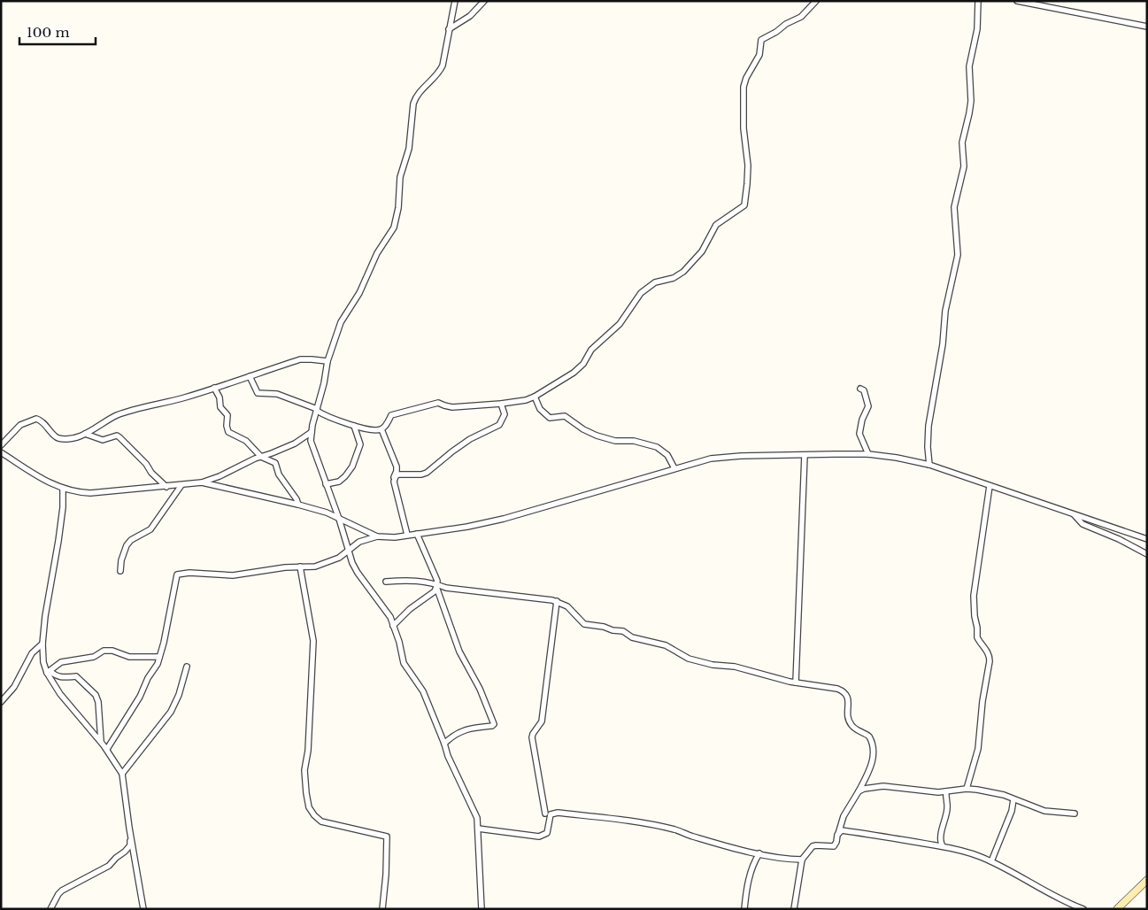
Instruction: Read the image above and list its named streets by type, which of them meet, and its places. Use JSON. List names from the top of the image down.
{
  "scale_bar": "100 m"
}
